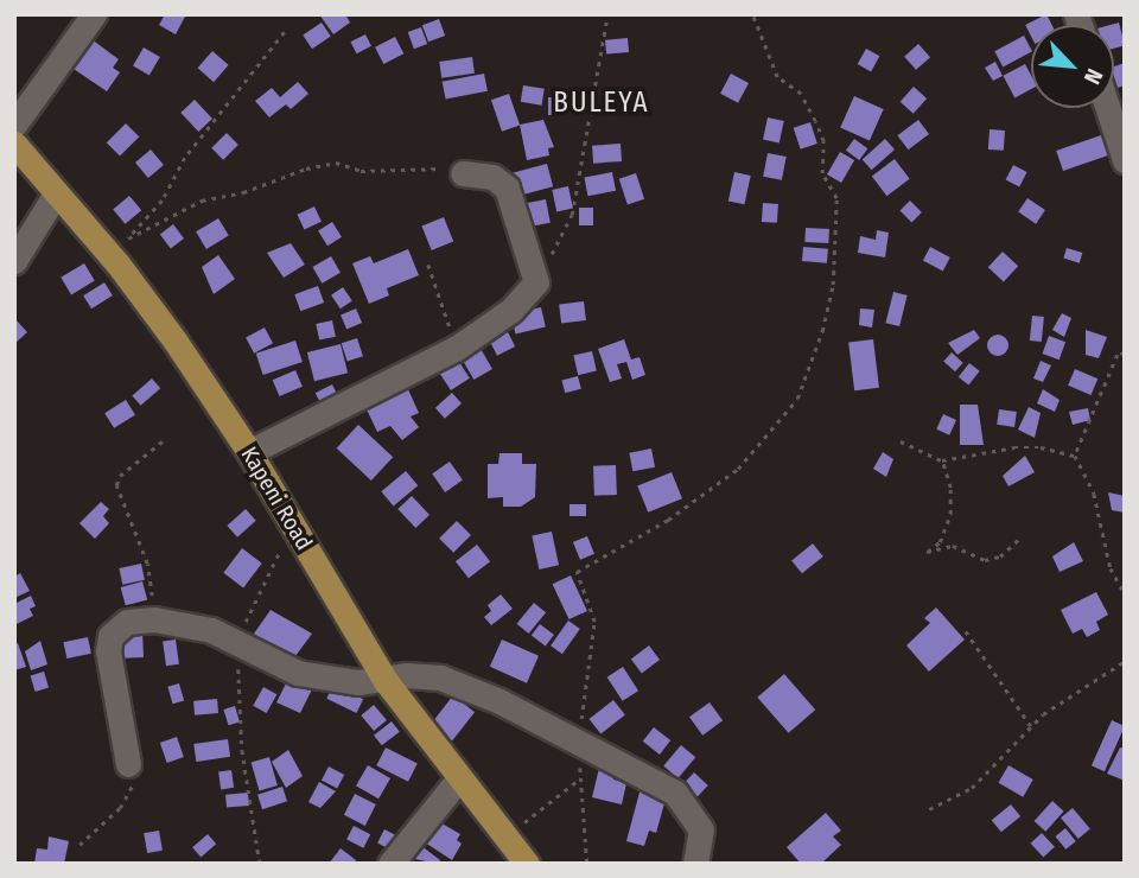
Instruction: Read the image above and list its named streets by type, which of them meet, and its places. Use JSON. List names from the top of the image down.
{
  "streets": {
    "main road": ["Kapeni Road"]
  },
  "districts": ["BULEYA"],
  "north": "bottom right"
}
